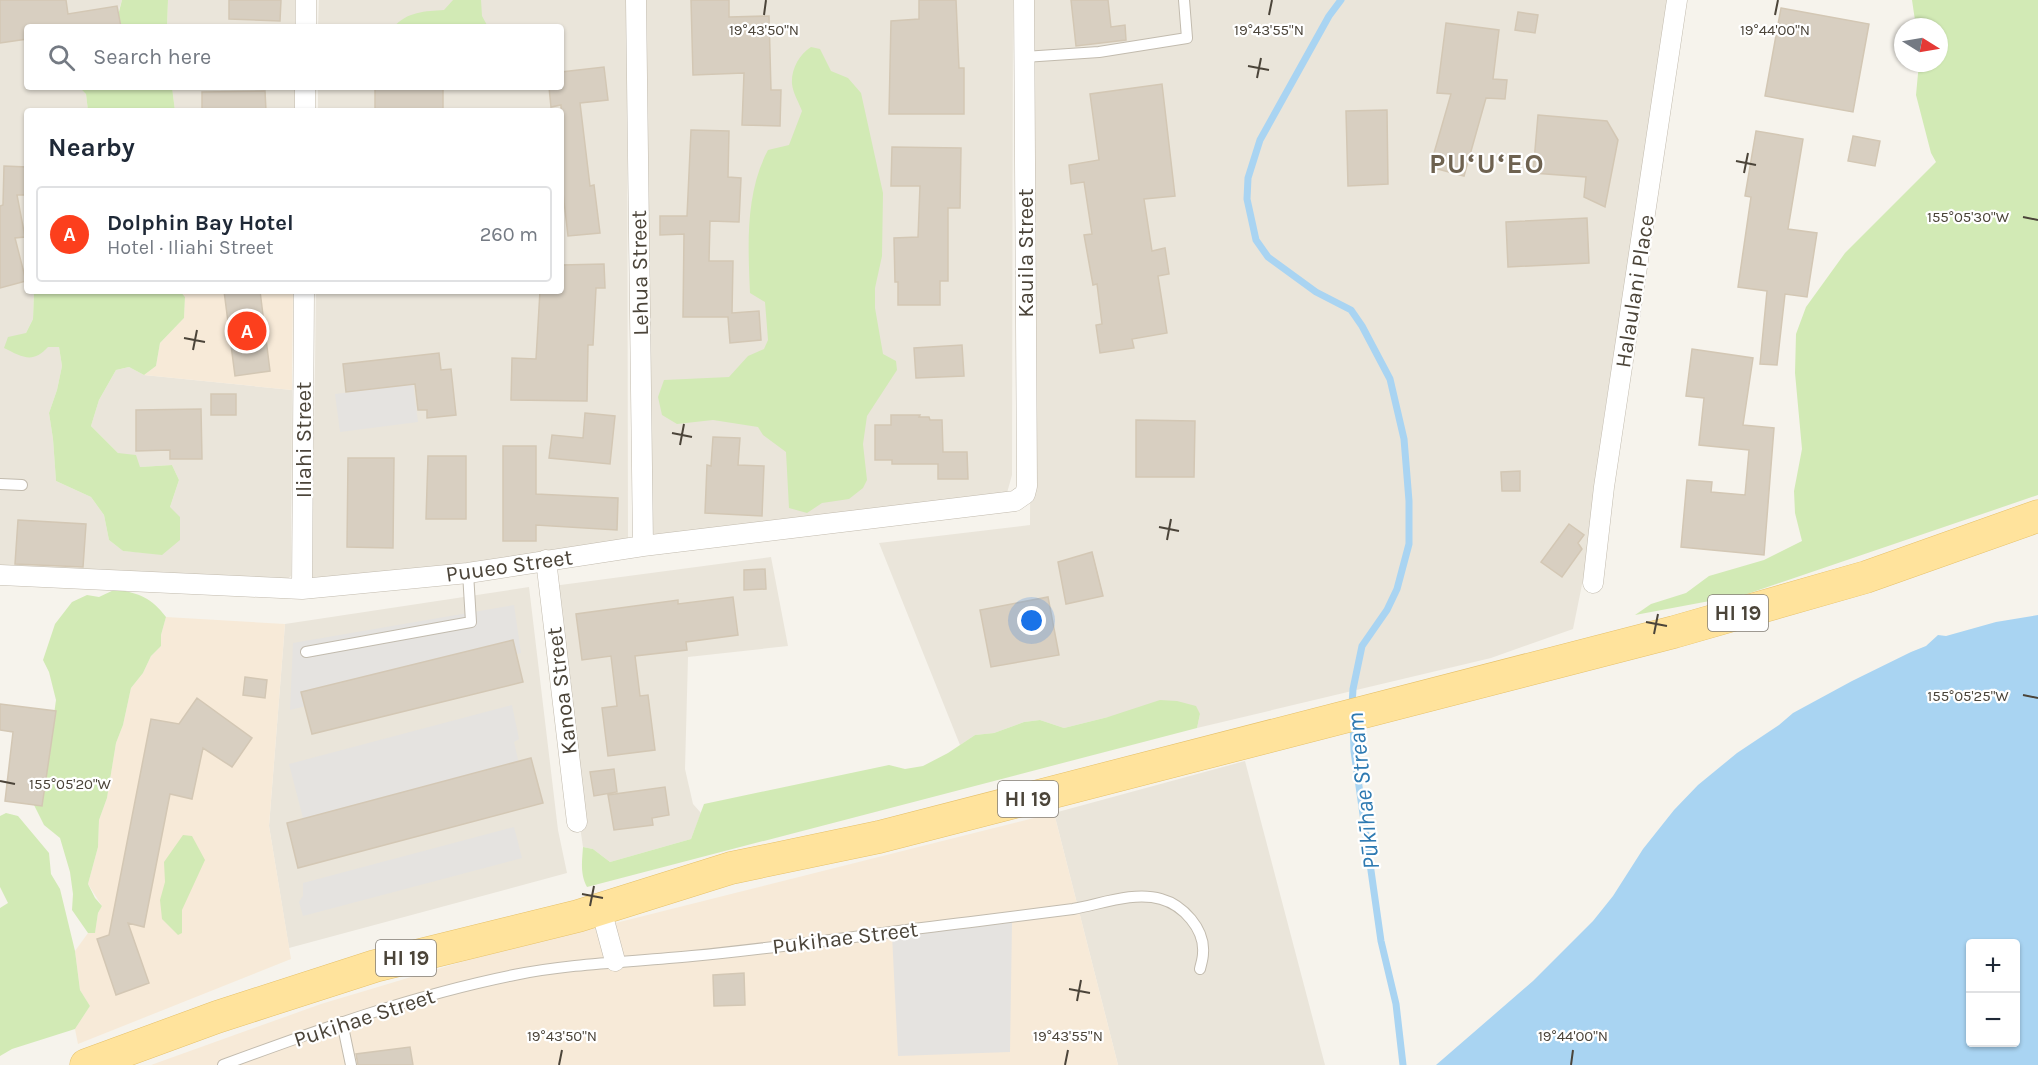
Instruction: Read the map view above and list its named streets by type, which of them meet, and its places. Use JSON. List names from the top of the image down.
{
  "streets": {
    "main road": ["HI 19"],
    "street": [
      "Kauila Street",
      "Lehua Street",
      "Halaulani Place",
      "Iliahi Street",
      "Puueo Street",
      "Kanoa Street"
    ],
    "lane": ["Pukihae Street"]
  },
  "crossings": [
    ["Kauila Street", "Puueo Street"],
    ["Lehua Street", "Puueo Street"],
    ["Iliahi Street", "Puueo Street"],
    ["Puueo Street", "Kanoa Street"]
  ],
  "districts": ["PU‘U‘EO"],
  "water": ["Pūkīhae Stream"],
  "north": "right",
  "page": {
    "search": "Search here",
    "heading": "Nearby",
    "list": [
      {
        "mark": "A",
        "name": "Dolphin Bay Hotel",
        "note": "Hotel · Iliahi Street",
        "value": "260 m"
      }
    ],
    "pins": "A",
    "map_buttons": ["+", "−"]
  },
  "coordinates": [
    "19°43'50\"N",
    "19°43'55\"N",
    "19°44'00\"N",
    "155°05'30\"W",
    "155°05'25\"W",
    "155°05'20\"W"
  ]
}
